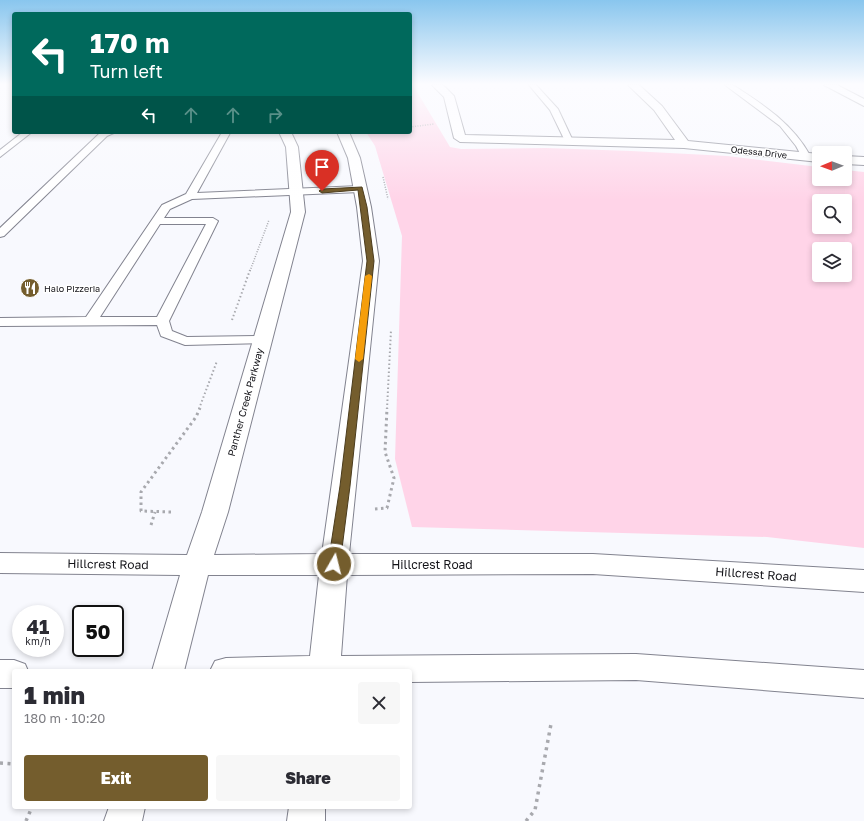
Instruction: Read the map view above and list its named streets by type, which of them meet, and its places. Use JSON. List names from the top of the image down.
{
  "streets": {
    "main road": ["Odessa Drive", "Panther Creek Parkway", "Hillcrest Road"]
  },
  "crossings": [
    ["Panther Creek Parkway", "Hillcrest Road"]
  ],
  "places": {
    "restaurant": ["Halo Pizzeria"]
  },
  "north": "left",
  "page": {
    "turn": ["170 m", "Turn left"],
    "speed": "41 km/h",
    "limit": "50",
    "heading": ["1 min", "180 m · 10:20"],
    "buttons": ["Exit", "Share"]
  }
}
